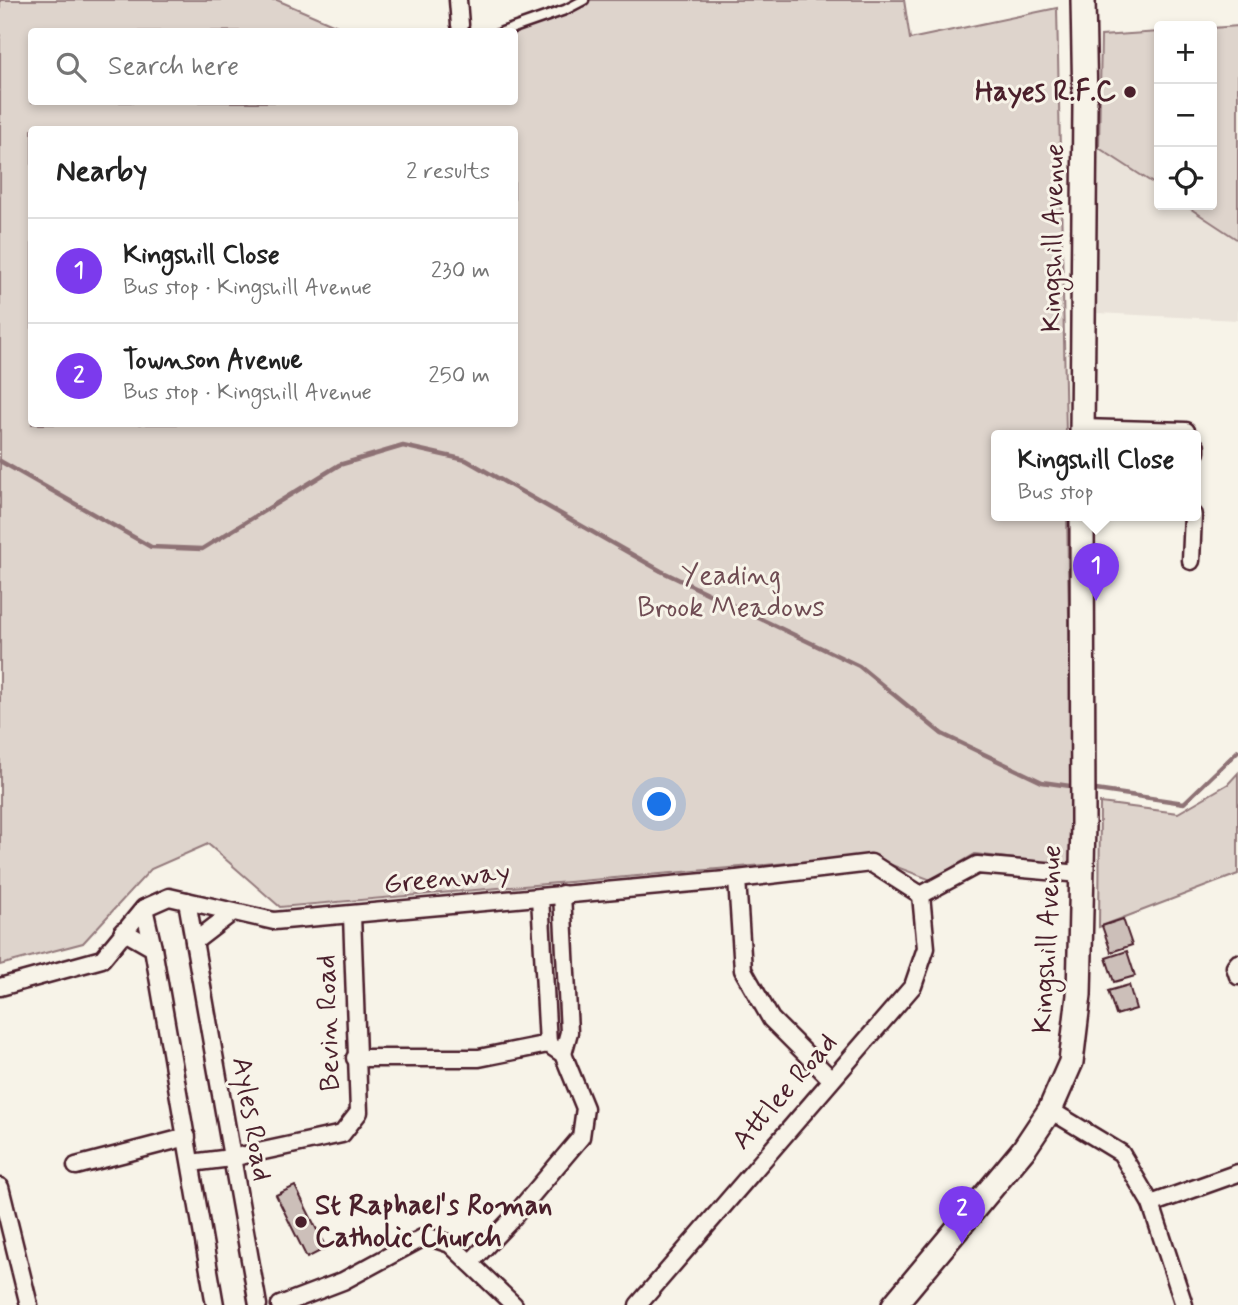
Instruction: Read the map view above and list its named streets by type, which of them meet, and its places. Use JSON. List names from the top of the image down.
{
  "streets": {
    "street": [
      "Kingshill Avenue",
      "Greenway",
      "Bevin Road",
      "Attlee Road",
      "Ayles Road"
    ]
  },
  "crossings": [
    ["Greenway", "Bevin Road"],
    ["Greenway", "Attlee Road"],
    ["Greenway", "Ayles Road"],
    ["Bevin Road", "Ayles Road"]
  ],
  "parks": ["Yeading Brook Meadows"],
  "places": ["Hayes R.F.C", "St Raphael's Roman Catholic Church"],
  "page": {
    "map_buttons": ["+", "−"],
    "search": "Search here",
    "heading": ["Nearby", "2 results"],
    "list": [
      {
        "mark": "1",
        "name": "Kingshill Close",
        "note": "Bus stop · Kingshill Avenue",
        "value": "230 m"
      },
      {
        "mark": "2",
        "name": "Townson Avenue",
        "note": "Bus stop · Kingshill Avenue",
        "value": "250 m"
      }
    ],
    "popup": ["Kingshill Close", "Bus stop"],
    "pins": ["1", "2"]
  }
}
